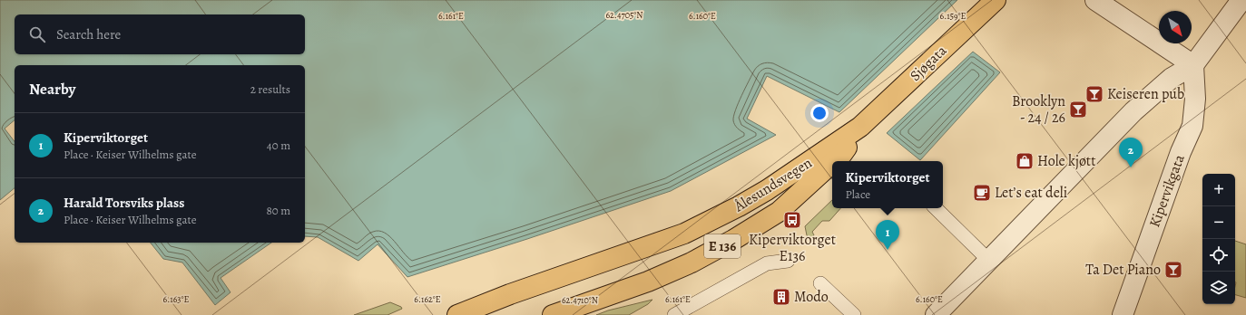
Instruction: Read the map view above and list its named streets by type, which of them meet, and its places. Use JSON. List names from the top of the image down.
{
  "streets": {
    "highway": ["Sjøgata", "Ålesundsvegen", "E 136"],
    "street": ["Kipervikgata"]
  },
  "crossings": [
    ["Sjøgata", "Ålesundsvegen"]
  ],
  "places": {
    "bar": ["Keiseren pub", "Brooklyn - 24 / 26", "Ta Det Piano"],
    "shop": ["Hole kjøtt"],
    "cafe": ["Let’s eat deli"],
    "bus stop": ["Kiperviktorget E136"],
    "building": ["Modo"]
  },
  "north": "bottom right",
  "page": {
    "search": "Search here",
    "heading": ["Nearby", "2 results"],
    "list": [
      {
        "mark": "1",
        "name": "Kiperviktorget",
        "note": "Place · Keiser Wilhelms gate",
        "value": "40 m"
      },
      {
        "mark": "2",
        "name": "Harald Torsviks plass",
        "note": "Place · Keiser Wilhelms gate",
        "value": "80 m"
      }
    ],
    "pins": ["2", "1"],
    "popup": ["Kiperviktorget", "Place"],
    "map_buttons": ["+", "−"]
  },
  "coordinates": [
    "62.4705°N",
    "6.160°E",
    "6.159°E",
    "6.161°E",
    "6.163°E",
    "6.162°E",
    "62.4710°N"
  ]
}
